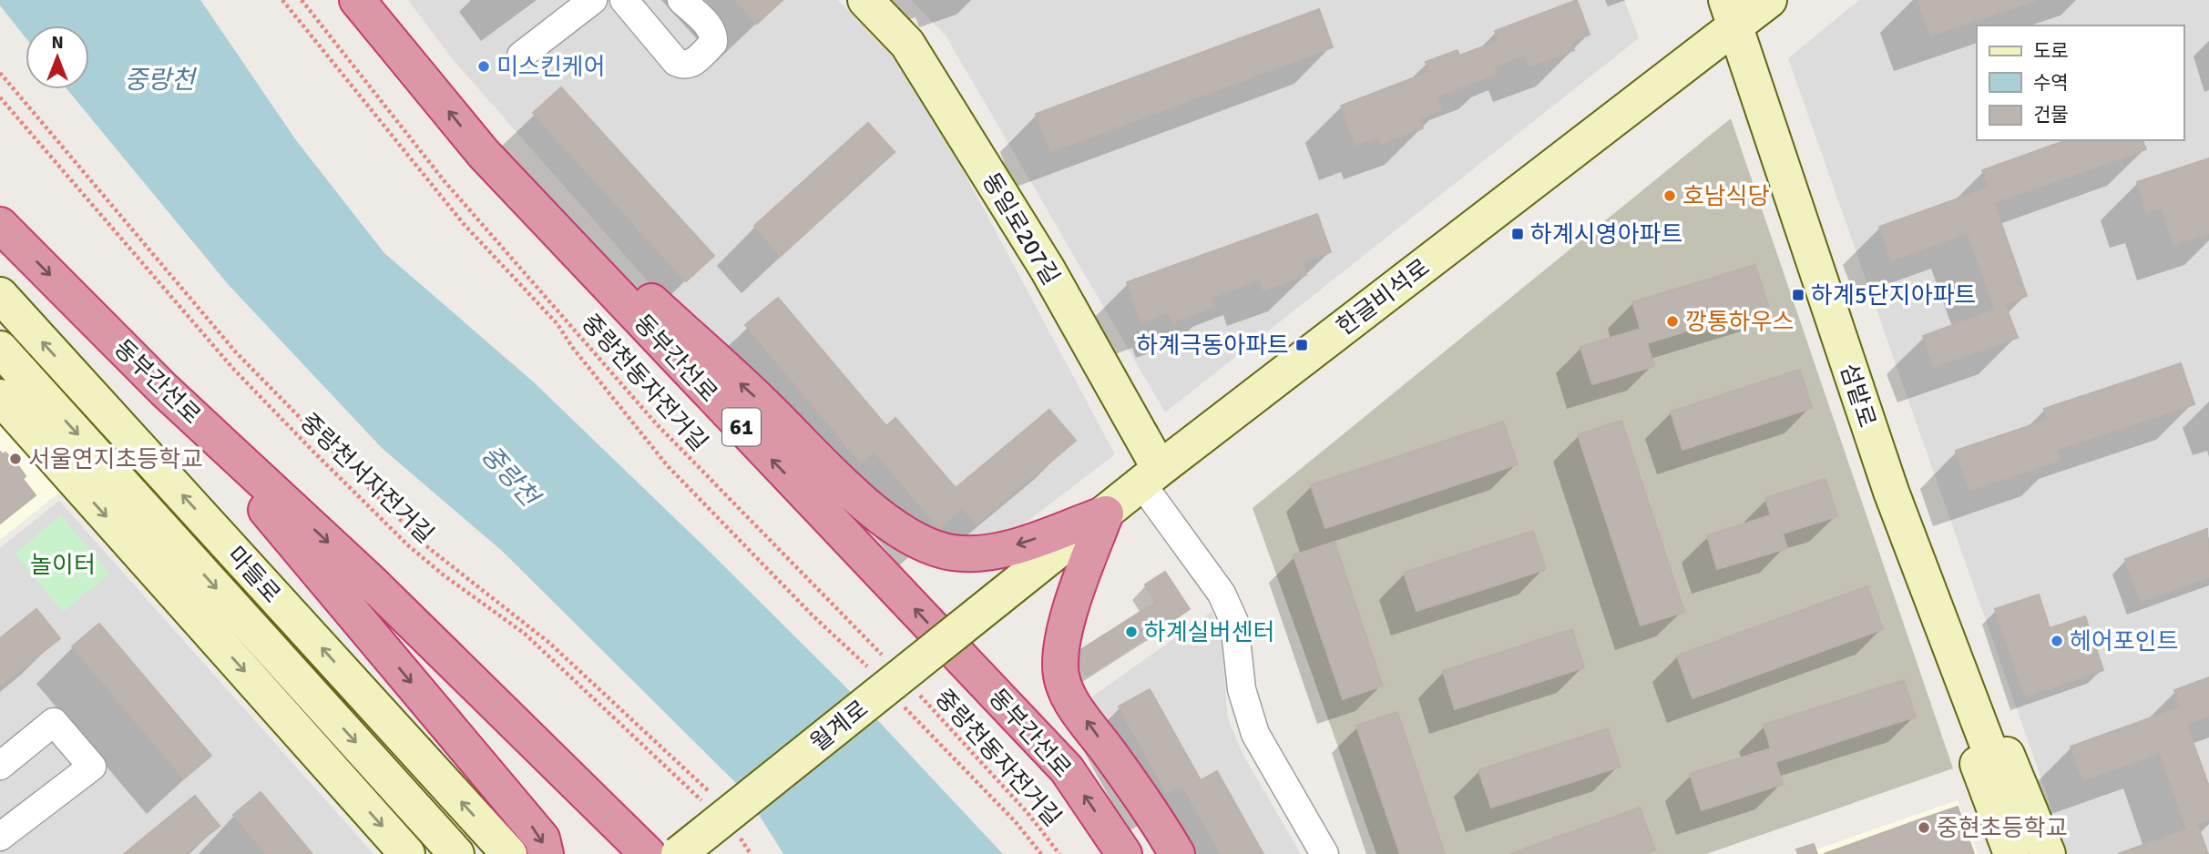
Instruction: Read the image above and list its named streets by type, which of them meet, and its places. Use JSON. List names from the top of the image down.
{
  "streets": {
    "highway": ["동부간선로", "61"],
    "main road": [
      "동일로207길",
      "한글비석로",
      "섬밭로",
      "마들로",
      "월계로"
    ],
    "path": ["중랑천동자전거길", "중랑천서자전거길"]
  },
  "crossings": [
    ["동일로207길", "한글비석로"],
    ["한글비석로", "섬밭로"],
    ["한글비석로", "월계로"]
  ],
  "water": ["중랑천"],
  "parks": ["놀이터"],
  "places": {
    "other": [
      "미스킨케어",
      "호남식당",
      "깡통하우스",
      "서울연지초등학교",
      "하계실버센터",
      "헤어포인트",
      "중현초등학교"
    ],
    "transit": ["하계시영아파트", "하계5단지아파트", "하계극동아파트"]
  },
  "legend": ["도로", "수역", "건물"],
  "north": "top"
}
